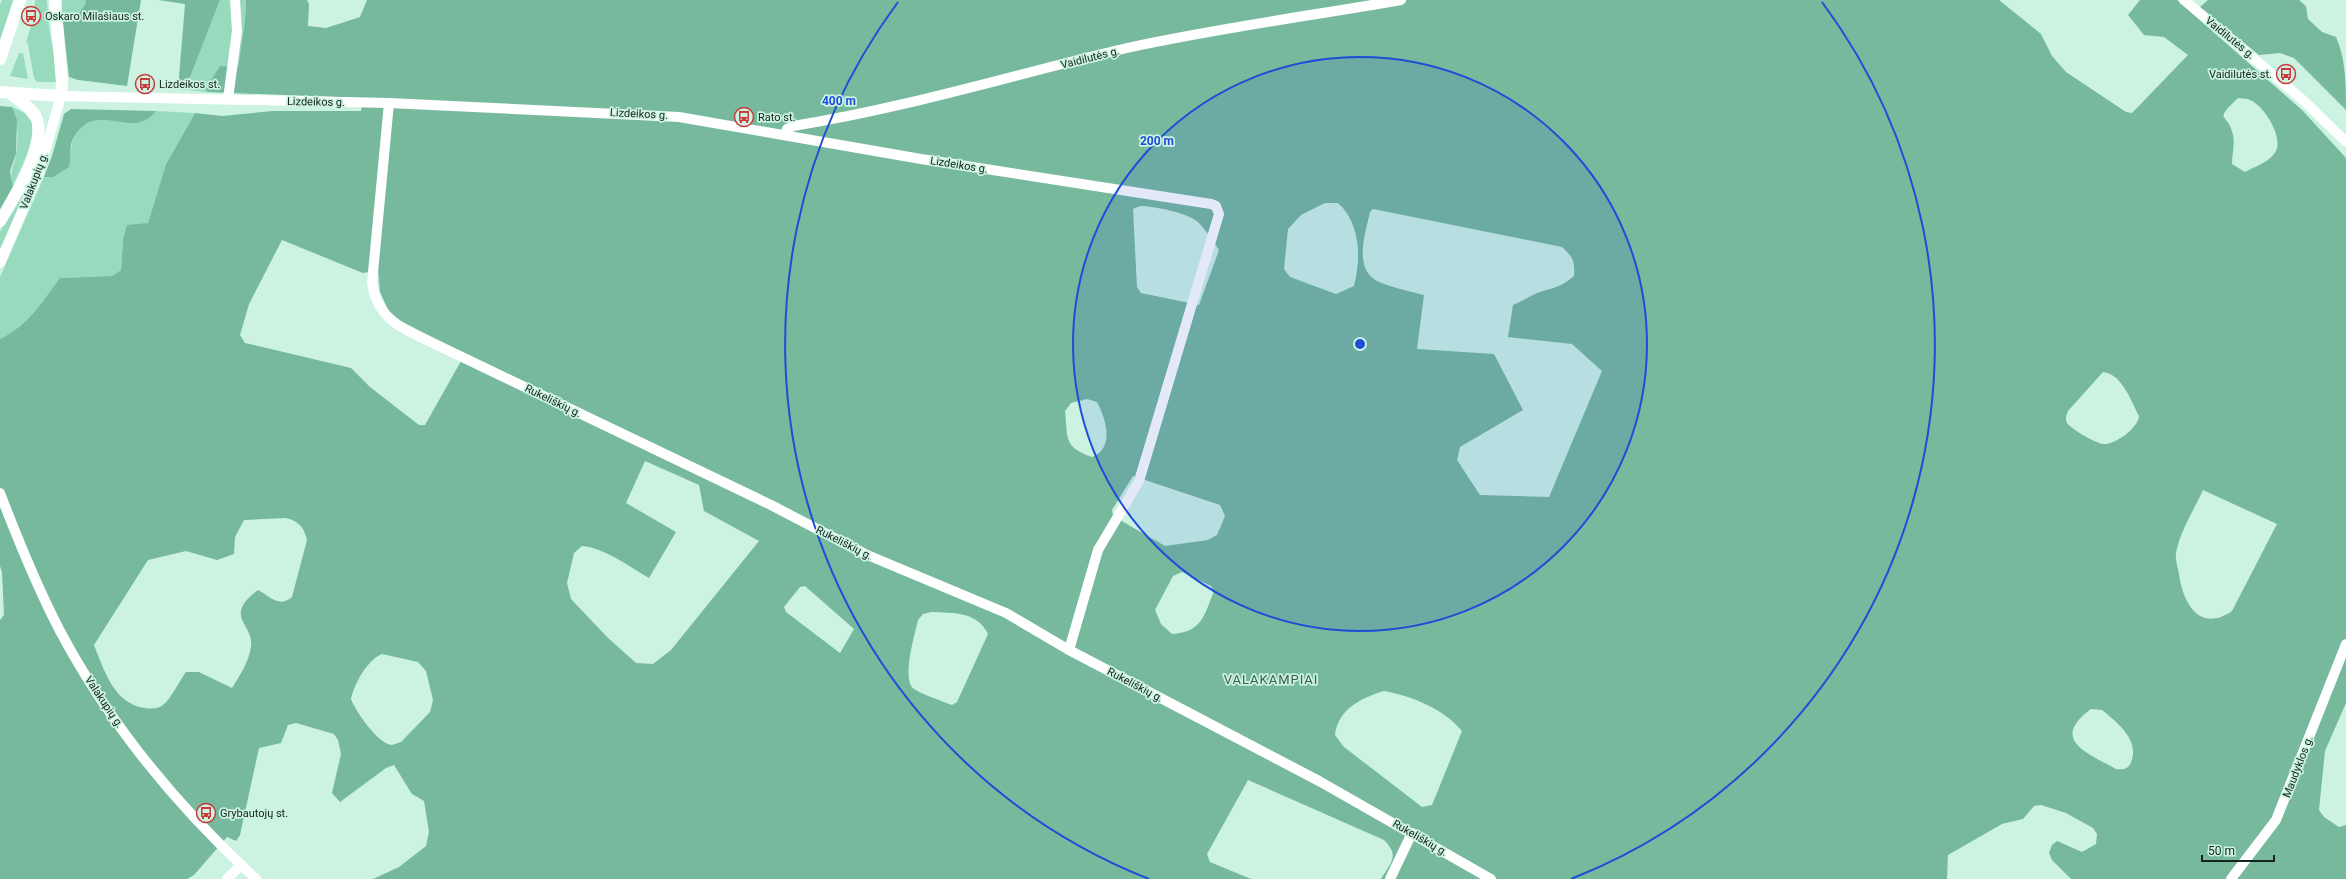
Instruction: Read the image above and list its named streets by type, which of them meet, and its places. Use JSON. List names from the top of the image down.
{
  "streets": {
    "street": [
      "Vaidilutės g.",
      "Lizdeikos g.",
      "Valakupių g.",
      "Rukeliškių g.",
      "Maudyklos g."
    ]
  },
  "crossings": [
    ["Vaidilutės g.", "Lizdeikos g."],
    ["Lizdeikos g.", "Valakupių g."],
    ["Lizdeikos g.", "Rukeliškių g."]
  ],
  "districts": ["VALAKAMPIAI"],
  "places": {
    "bus stop": [
      "Oskaro Milašiaus st.",
      "Vaidilutės st.",
      "Lizdeikos st.",
      "Rato st.",
      "Grybautojų st."
    ]
  },
  "scale_bar": "50 m",
  "rings": ["400 m", "200 m"]
}
